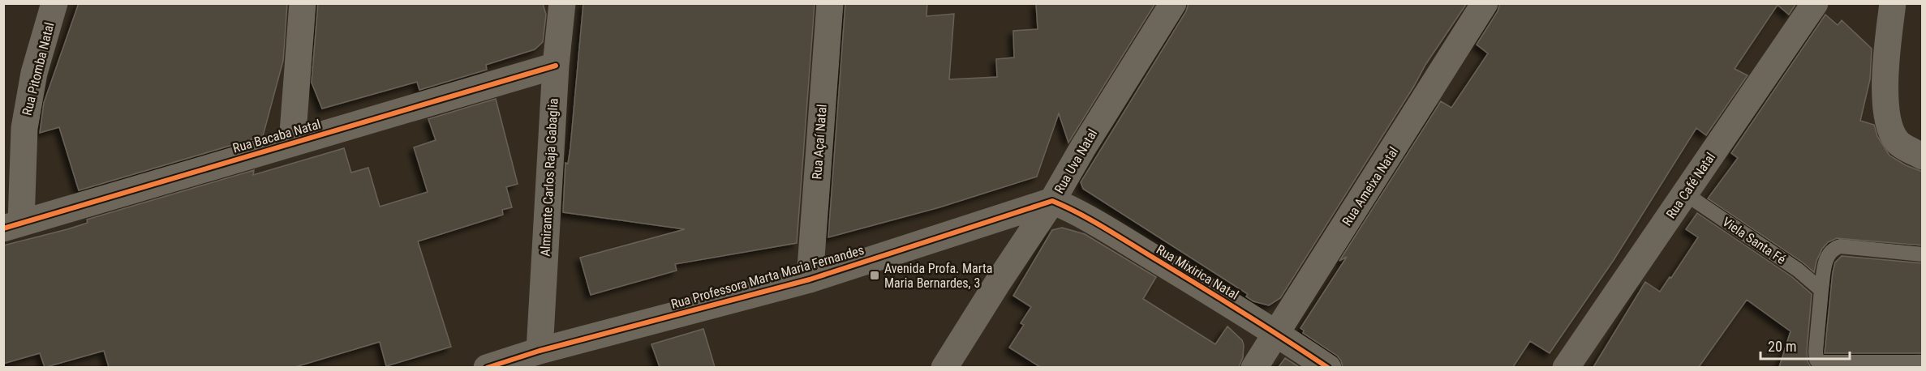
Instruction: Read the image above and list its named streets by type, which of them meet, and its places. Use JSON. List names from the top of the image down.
{
  "streets": {
    "street": [
      "Rua Pitomba Natal",
      "Rua Bacaba Natal",
      "Rua Açaí Natal",
      "Rua Uva Natal",
      "Almirante Carlos Raja Gabaglia",
      "Rua Café Natal",
      "Rua Ameixa Natal",
      "Rua Mixirica Natal",
      "Rua Professora Marta Maria Fernandes"
    ],
    "lane": ["Viela Santa Fé"]
  },
  "crossings": [
    ["Rua Pitomba Natal", "Rua Bacaba Natal"],
    ["Rua Bacaba Natal", "Almirante Carlos Raja Gabaglia"],
    ["Rua Açaí Natal", "Rua Professora Marta Maria Fernandes"],
    ["Rua Uva Natal", "Rua Mixirica Natal"],
    ["Rua Uva Natal", "Rua Professora Marta Maria Fernandes"],
    ["Almirante Carlos Raja Gabaglia", "Rua Professora Marta Maria Fernandes"],
    ["Rua Café Natal", "Viela Santa Fé"],
    ["Rua Ameixa Natal", "Rua Mixirica Natal"],
    ["Rua Mixirica Natal", "Rua Professora Marta Maria Fernandes"]
  ],
  "places": {
    "transit": ["Avenida Profa. Marta Maria Bernardes, 3"]
  },
  "scale_bar": "20 m"
}
